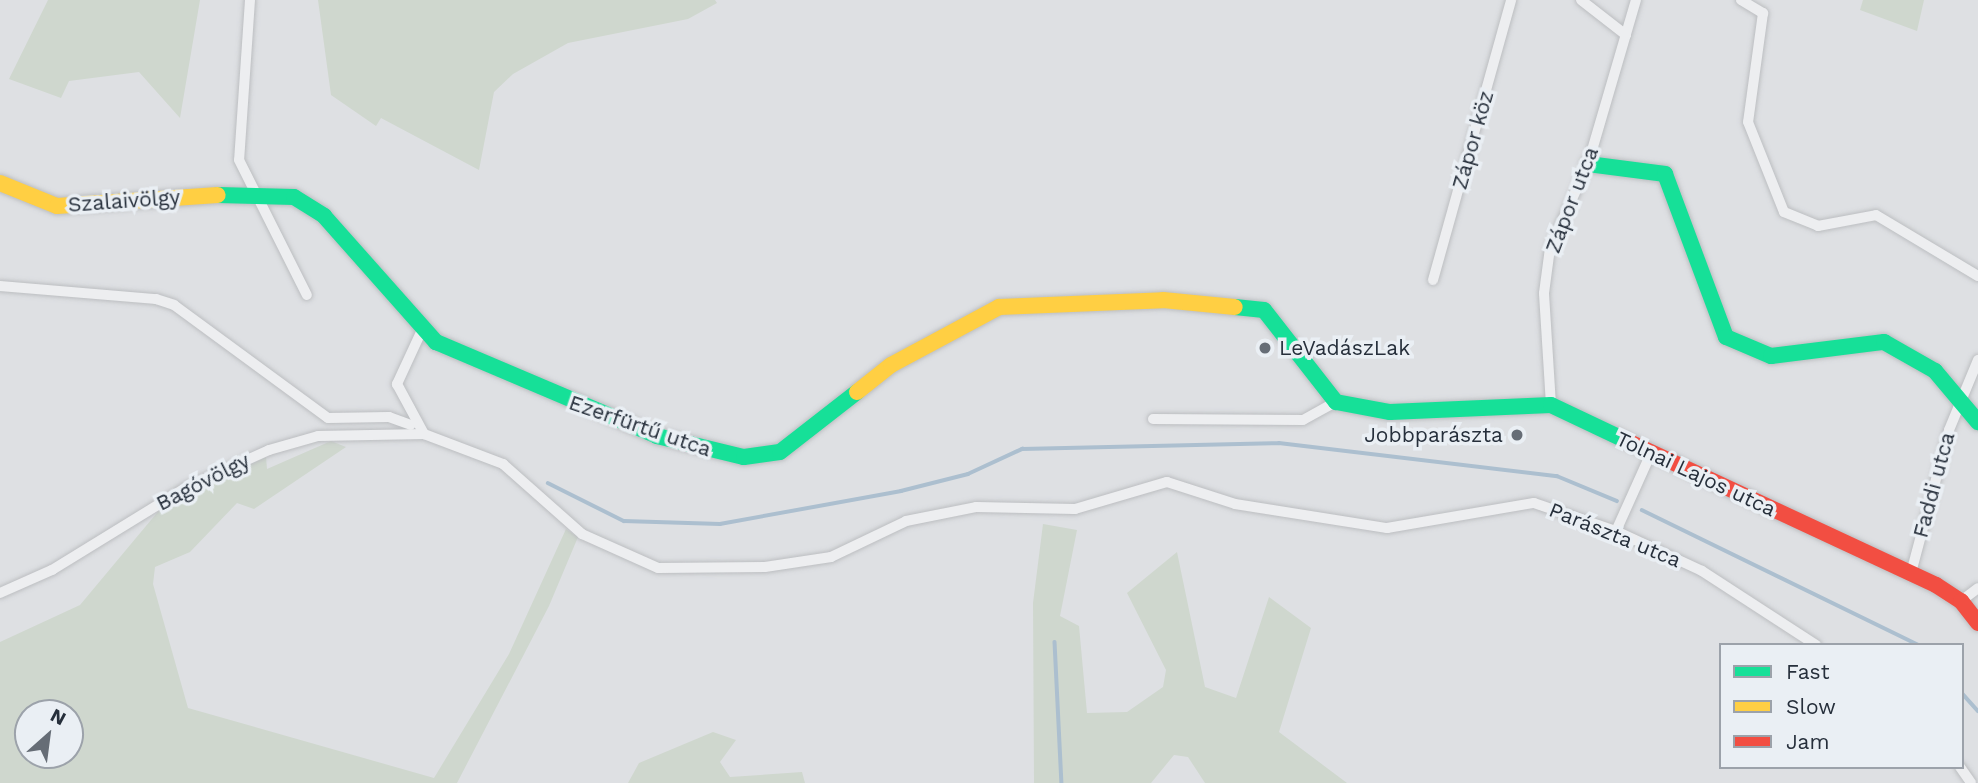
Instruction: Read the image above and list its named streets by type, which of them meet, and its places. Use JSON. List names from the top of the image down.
{
  "streets": {
    "street": [
      "Zápor köz",
      "Zápor utca",
      "Szalaivölgy",
      "Ezerfürtű utca",
      "Tolnai Lajos utca",
      "Bagóvölgy",
      "Faddi utca",
      "Parászta utca"
    ]
  },
  "crossings": [
    ["Zápor utca", "Tolnai Lajos utca"],
    ["Szalaivölgy", "Ezerfürtű utca"],
    ["Ezerfürtű utca", "Tolnai Lajos utca"],
    ["Tolnai Lajos utca", "Faddi utca"],
    ["Bagóvölgy", "Parászta utca"]
  ],
  "places": ["LeVadászLak", "Jobbparászta"],
  "legend": ["Fast", "Slow", "Jam"],
  "north": "top right"
}
